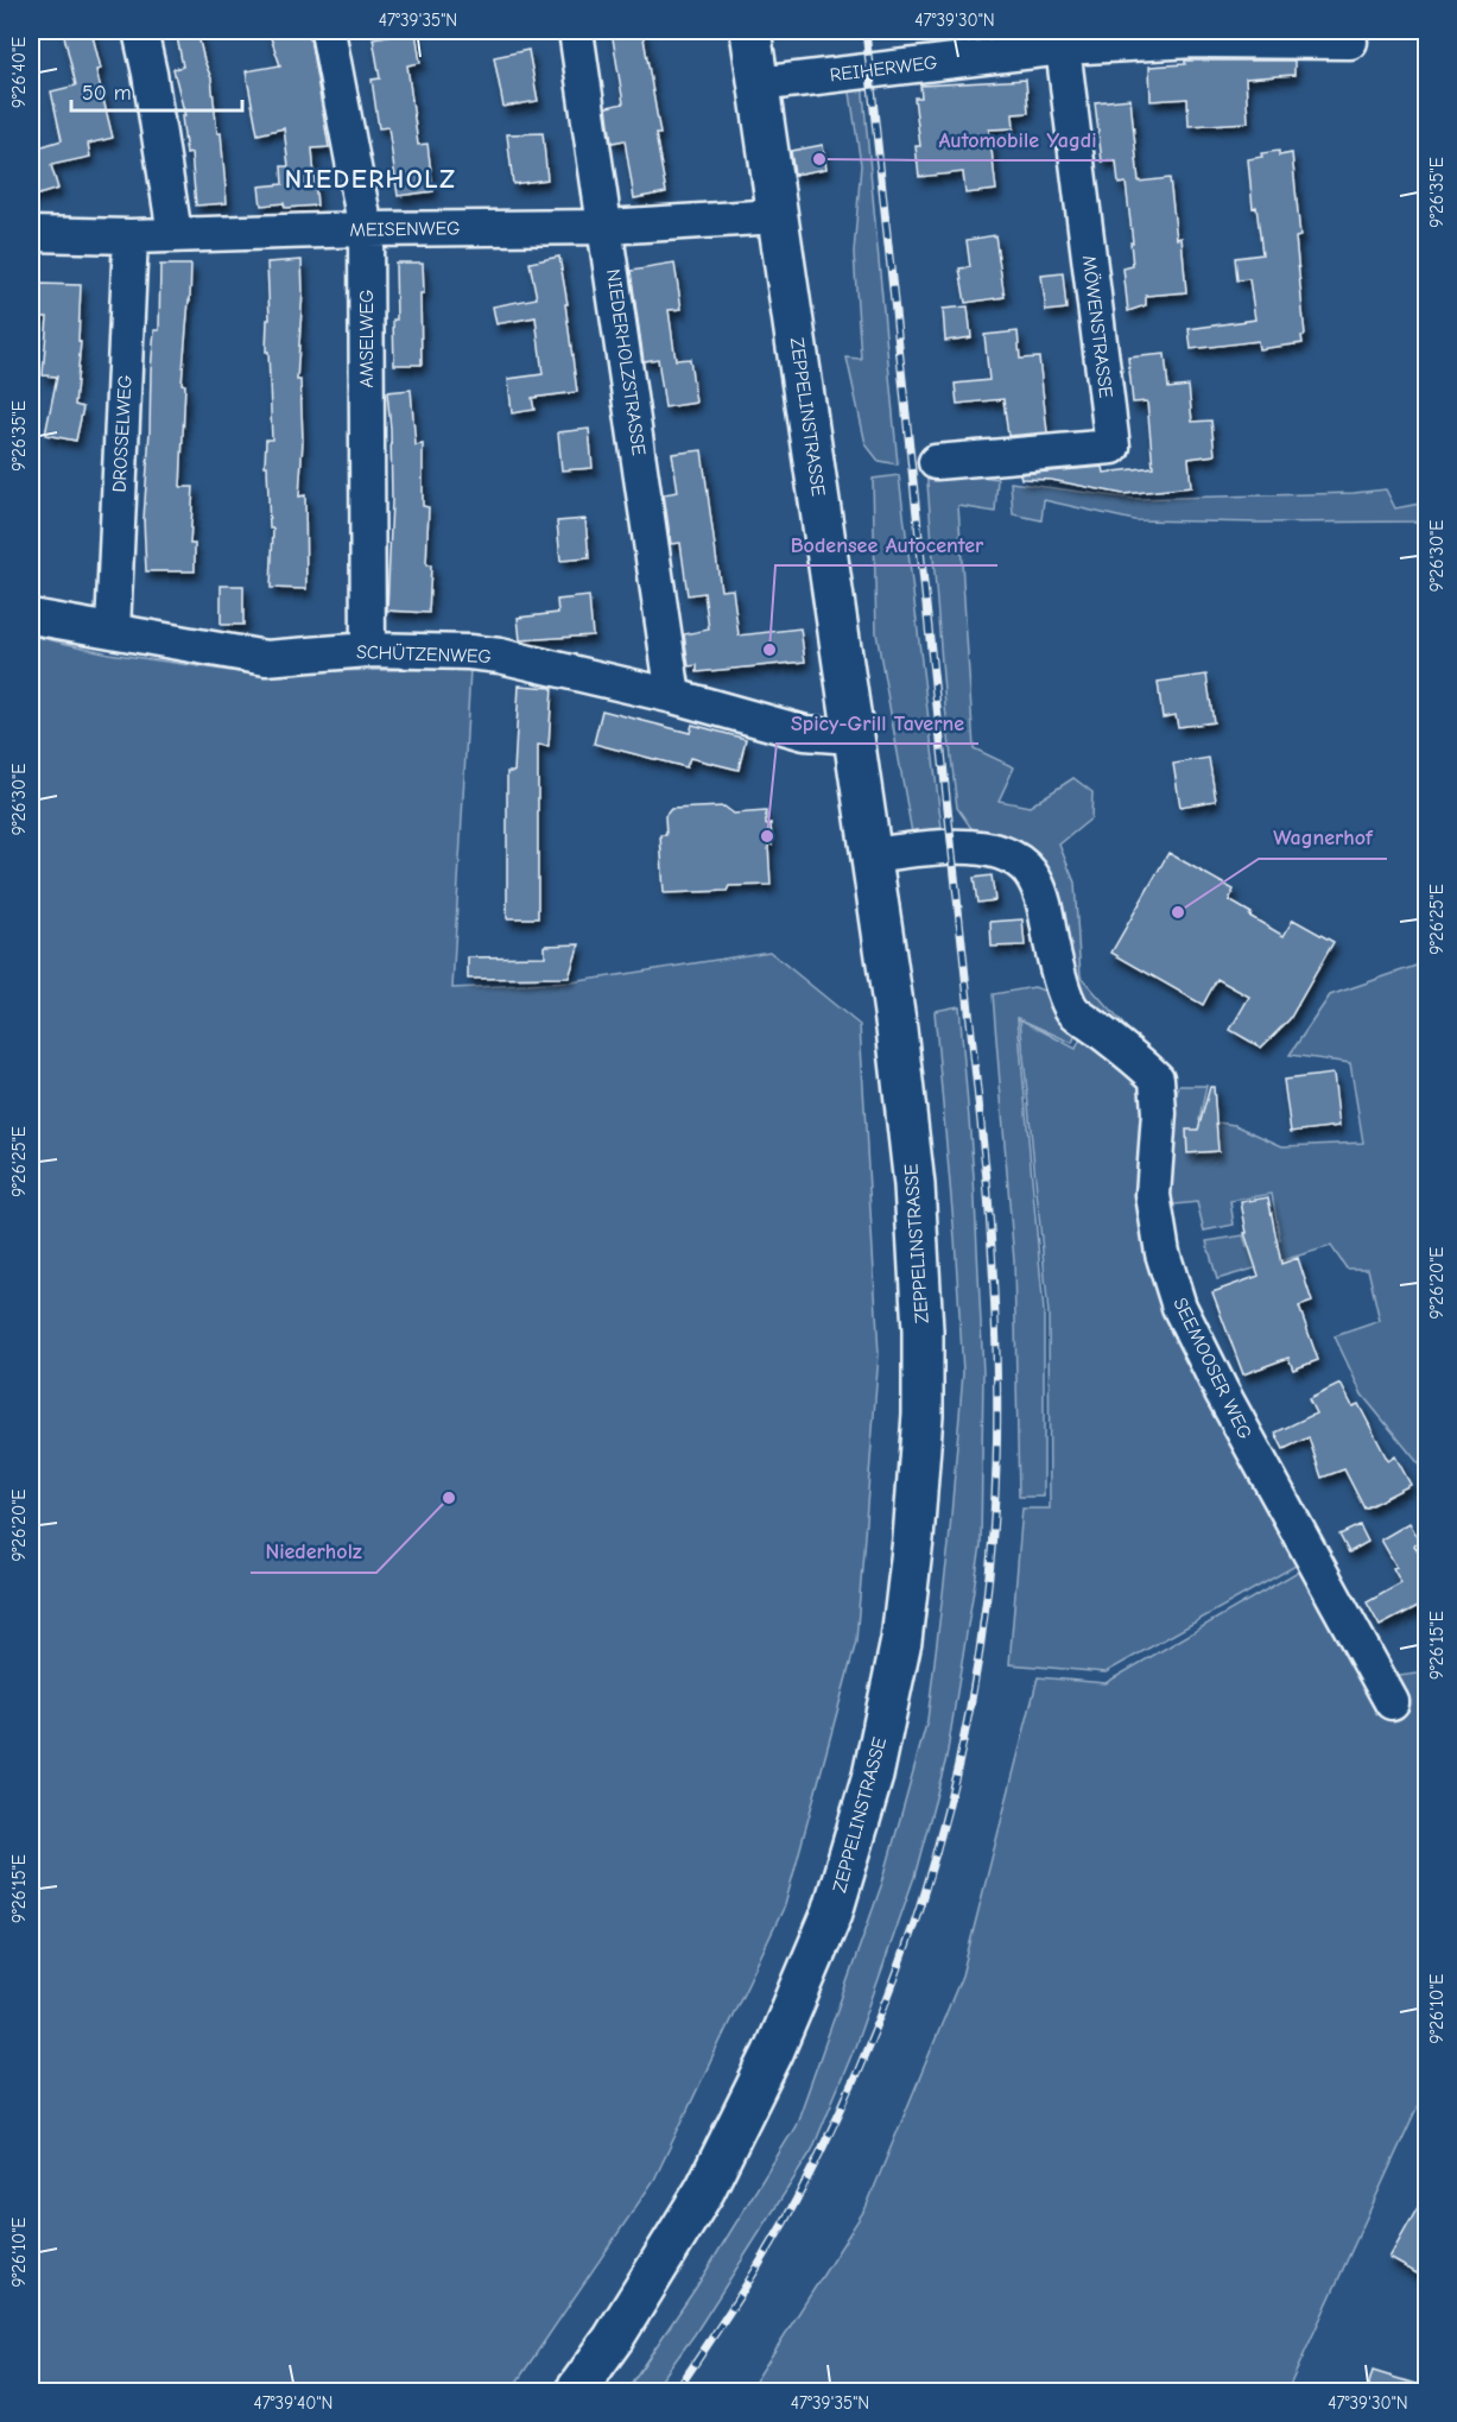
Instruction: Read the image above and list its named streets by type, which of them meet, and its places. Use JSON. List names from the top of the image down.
{
  "streets": {
    "main road": ["ZEPPELINSTRASSE"],
    "street": [
      "REIHERWEG",
      "MEISENWEG",
      "MÖWENSTRASSE",
      "AMSELWEG",
      "NIEDERHOLZSTRASSE",
      "DROSSELWEG",
      "SCHÜTZENWEG",
      "SEEMOOSER WEG"
    ]
  },
  "crossings": [
    ["REIHERWEG", "MÖWENSTRASSE"],
    ["REIHERWEG", "ZEPPELINSTRASSE"],
    ["MEISENWEG", "AMSELWEG"],
    ["MEISENWEG", "NIEDERHOLZSTRASSE"],
    ["MEISENWEG", "ZEPPELINSTRASSE"],
    ["MEISENWEG", "DROSSELWEG"],
    ["AMSELWEG", "SCHÜTZENWEG"],
    ["NIEDERHOLZSTRASSE", "SCHÜTZENWEG"],
    ["ZEPPELINSTRASSE", "SCHÜTZENWEG"],
    ["ZEPPELINSTRASSE", "SEEMOOSER WEG"],
    ["DROSSELWEG", "SCHÜTZENWEG"]
  ],
  "districts": ["NIEDERHOLZ"],
  "places": [
    "Automobile Yagdi",
    "Bodensee Autocenter",
    "Spicy-Grill Taverne",
    "Wagnerhof",
    "Niederholz"
  ],
  "scale_bar": "50 m",
  "coordinates": [
    "47°39'35\"N",
    "47°39'30\"N",
    "9°26'40\"E",
    "9°26'35\"E",
    "9°26'30\"E",
    "9°26'25\"E",
    "9°26'20\"E",
    "9°26'15\"E",
    "9°26'10\"E",
    "47°39'40\"N"
  ]
}
